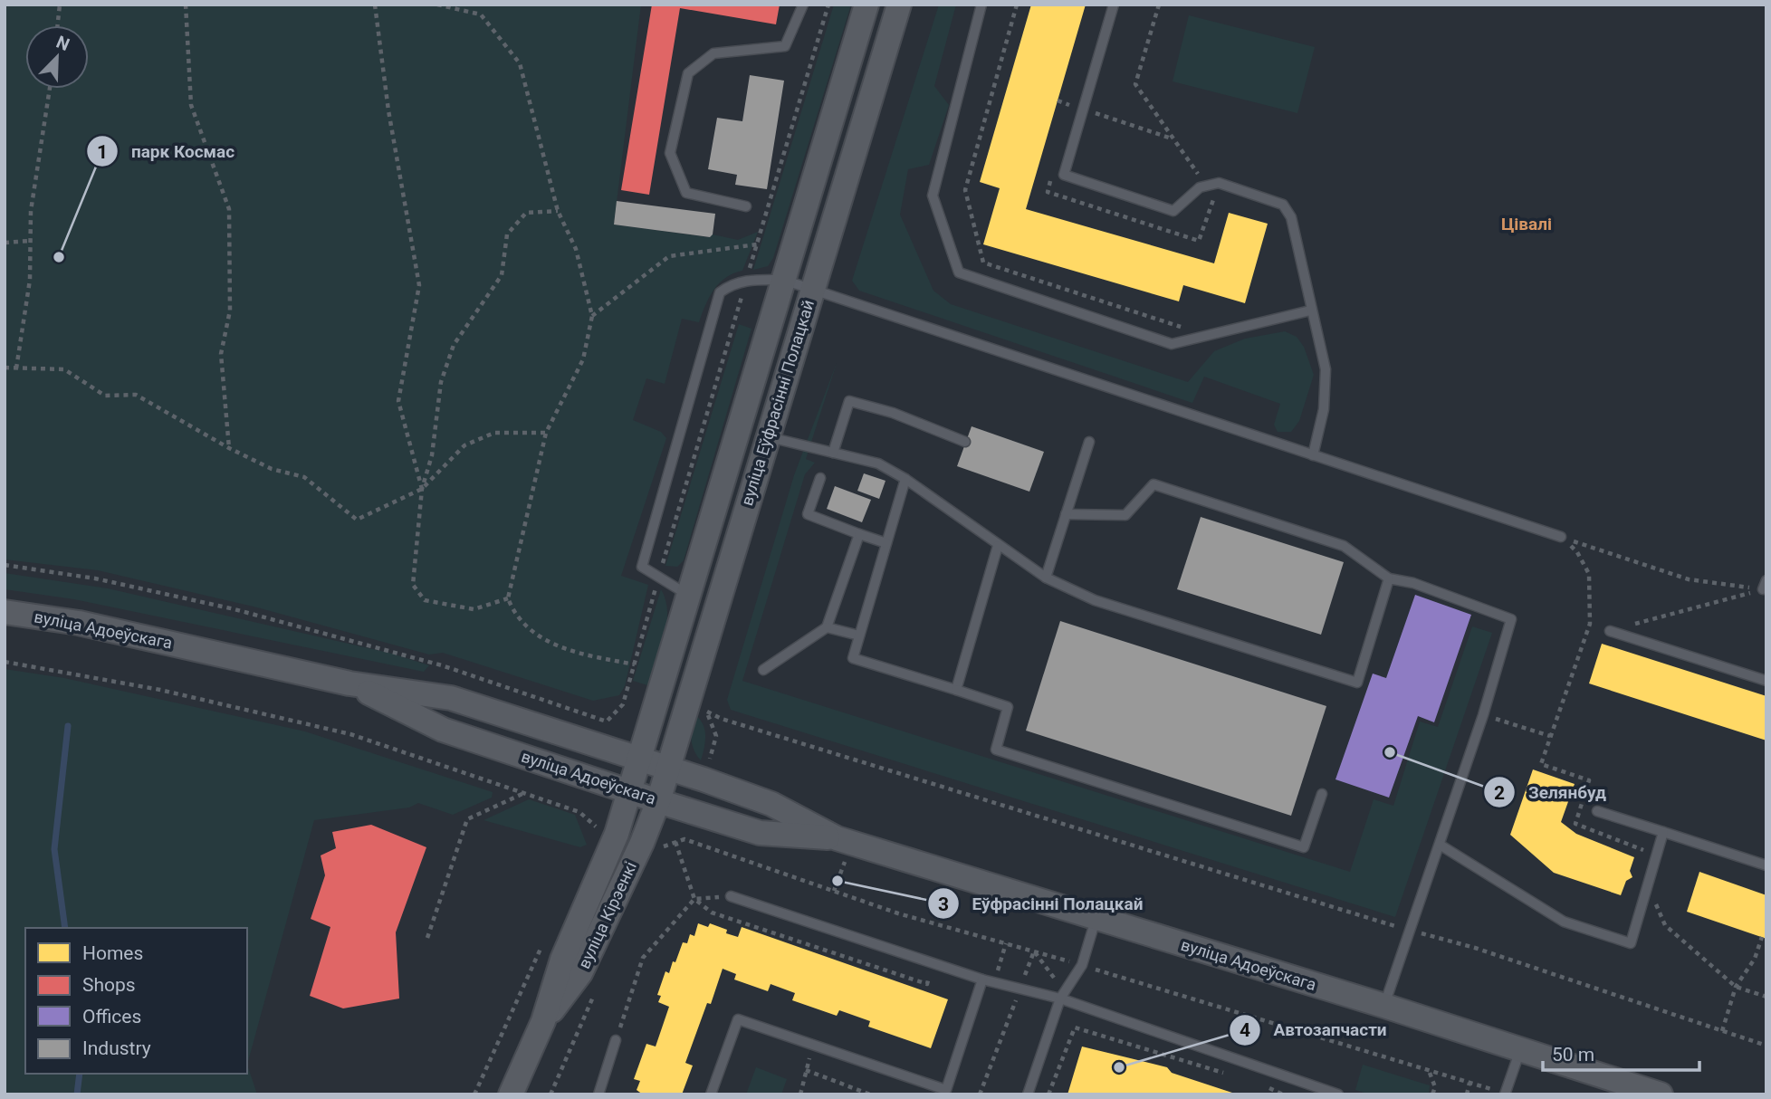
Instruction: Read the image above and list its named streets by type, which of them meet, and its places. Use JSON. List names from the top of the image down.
{
  "streets": {
    "main road": ["вуліца Еўфрасінні Полацкай", "вуліца Адоеўскага", "вуліца Кірэенкі"]
  },
  "crossings": [
    ["вуліца Еўфрасінні Полацкай", "вуліца Адоеўскага"],
    ["вуліца Еўфрасінні Полацкай", "вуліца Кірэенкі"],
    ["вуліца Адоеўскага", "вуліца Кірэенкі"]
  ],
  "districts": ["Цівалі"],
  "places": [
    "парк Космас",
    "Зелянбуд",
    "Еўфрасінні Полацкай",
    "Автозапчасти"
  ],
  "legend": [
    "Homes",
    "Shops",
    "Offices",
    "Industry"
  ],
  "scale_bar": "50 m",
  "north": "top right"
}
